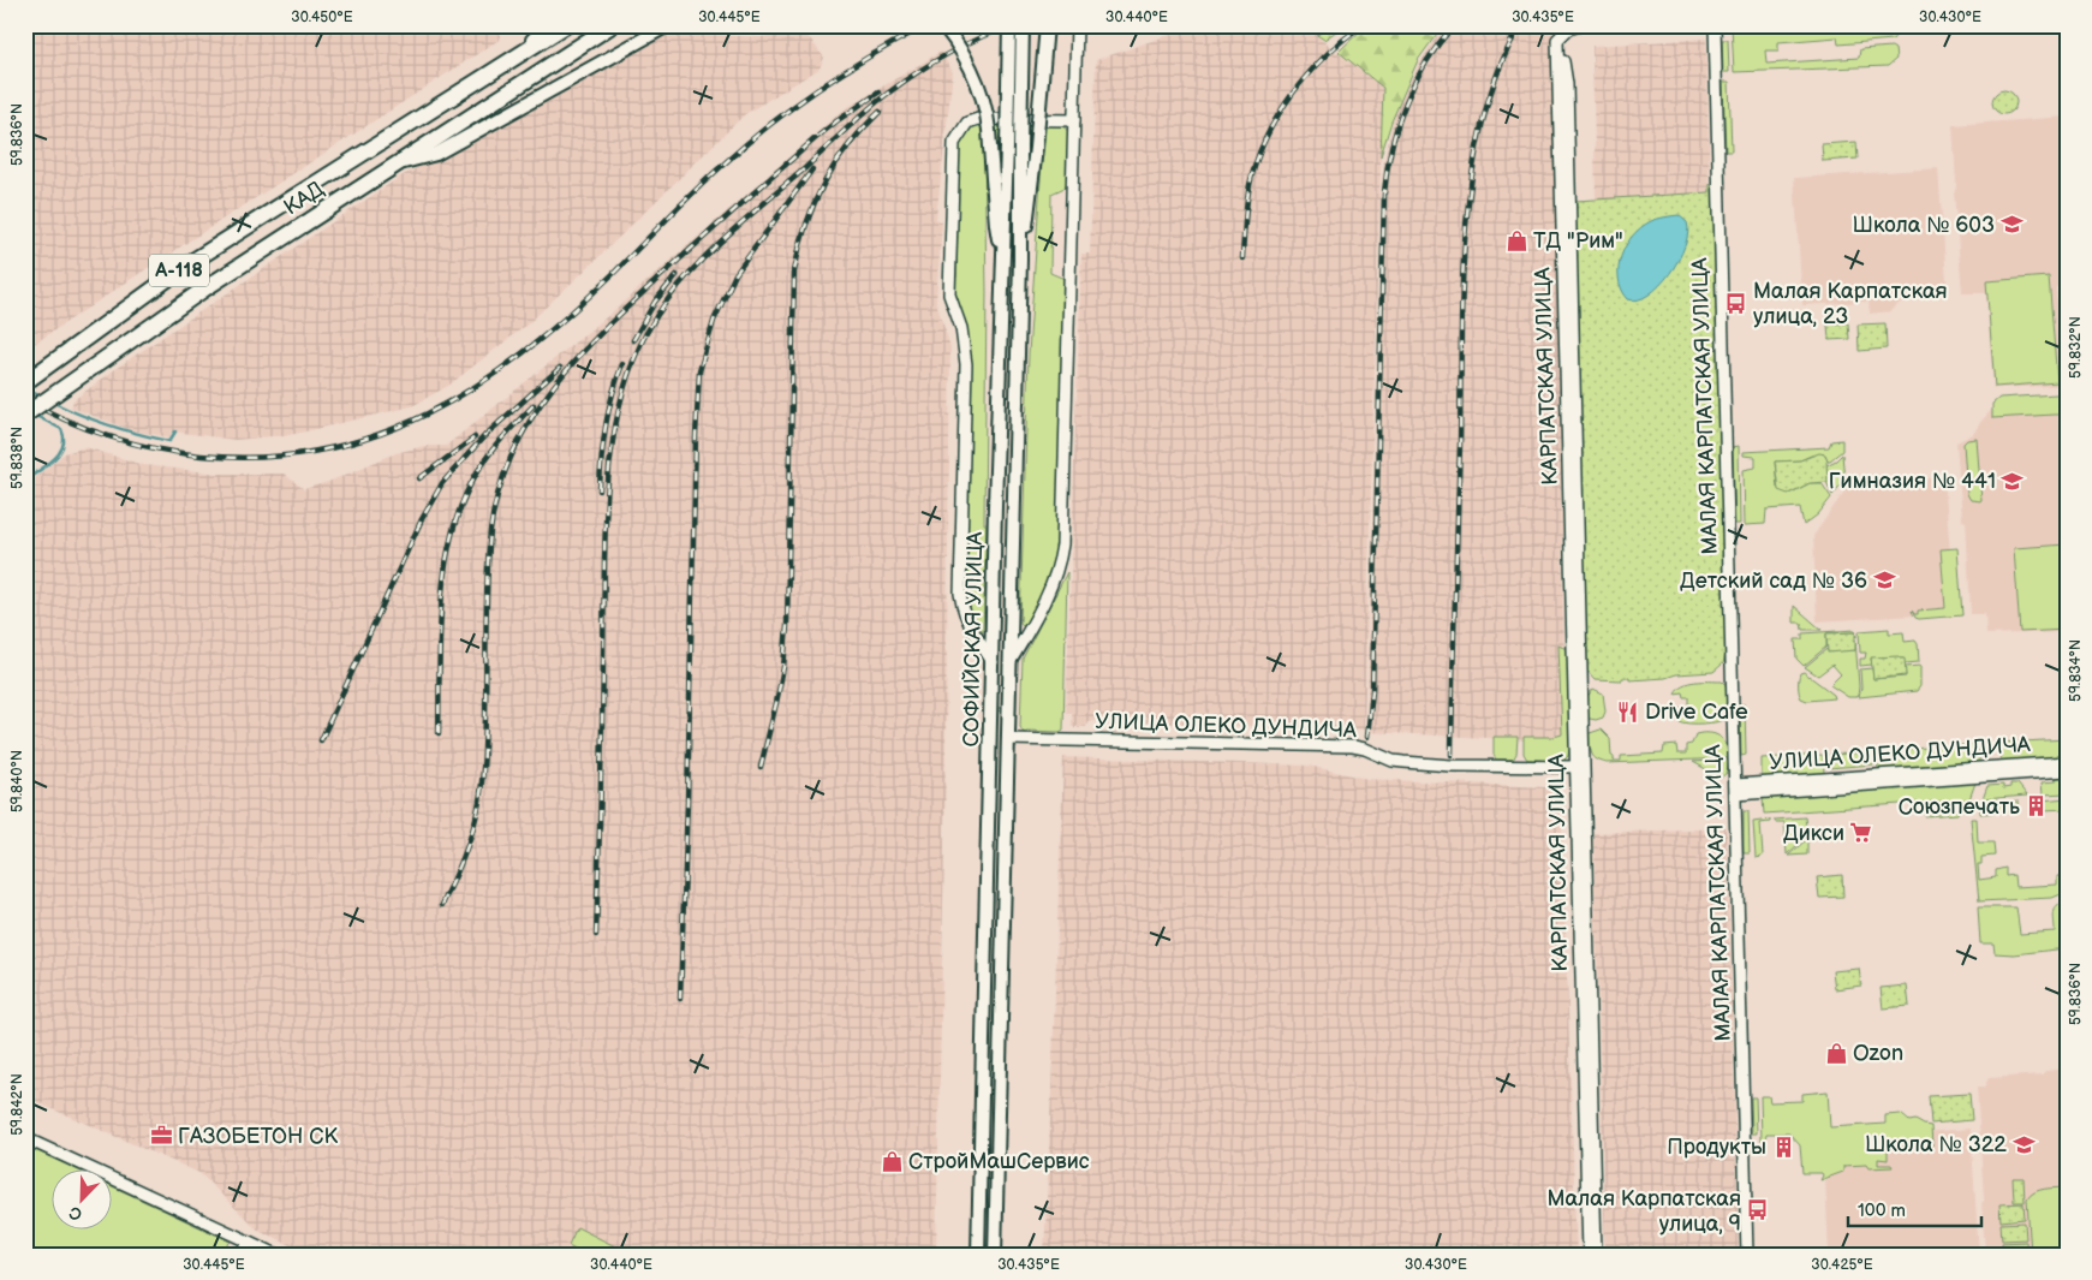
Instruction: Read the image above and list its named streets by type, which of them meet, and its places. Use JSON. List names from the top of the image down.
{
  "streets": {
    "highway": ["КАД", "А-118"],
    "main road": ["СОФИЙСКАЯ УЛИЦА"],
    "street": ["КАРПАТСКАЯ УЛИЦА", "МАЛАЯ КАРПАТСКАЯ УЛИЦА", "УЛИЦА ОЛЕКО ДУНДИЧА"]
  },
  "crossings": [
    ["КАРПАТСКАЯ УЛИЦА", "УЛИЦА ОЛЕКО ДУНДИЧА"],
    ["МАЛАЯ КАРПАТСКАЯ УЛИЦА", "УЛИЦА ОЛЕКО ДУНДИЧА"],
    ["СОФИЙСКАЯ УЛИЦА", "УЛИЦА ОЛЕКО ДУНДИЧА"]
  ],
  "places": {
    "school or university": [
      "Школа № 603",
      "Гимназия № 441",
      "Детский сад № 36",
      "Школа № 322"
    ],
    "shop": ["ТД \"Рим\"", "Ozon", "СтройМашСервис"],
    "bus stop": ["Малая Карпатская улица, 23", "Малая Карпатская улица, 9"],
    "restaurant": ["Drive Cafe"],
    "building": ["Союзпечать", "Продукты"],
    "supermarket": ["Дикси"],
    "office": ["ГАЗОБЕТОН СК"]
  },
  "scale_bar": "100 m",
  "north": "bottom left",
  "coordinates": [
    "30.450°E",
    "30.445°E",
    "30.440°E",
    "30.435°E",
    "30.430°E",
    "59.836°N",
    "59.832°N",
    "59.838°N",
    "59.834°N",
    "59.840°N",
    "59.842°N",
    "30.425°E"
  ]
}
